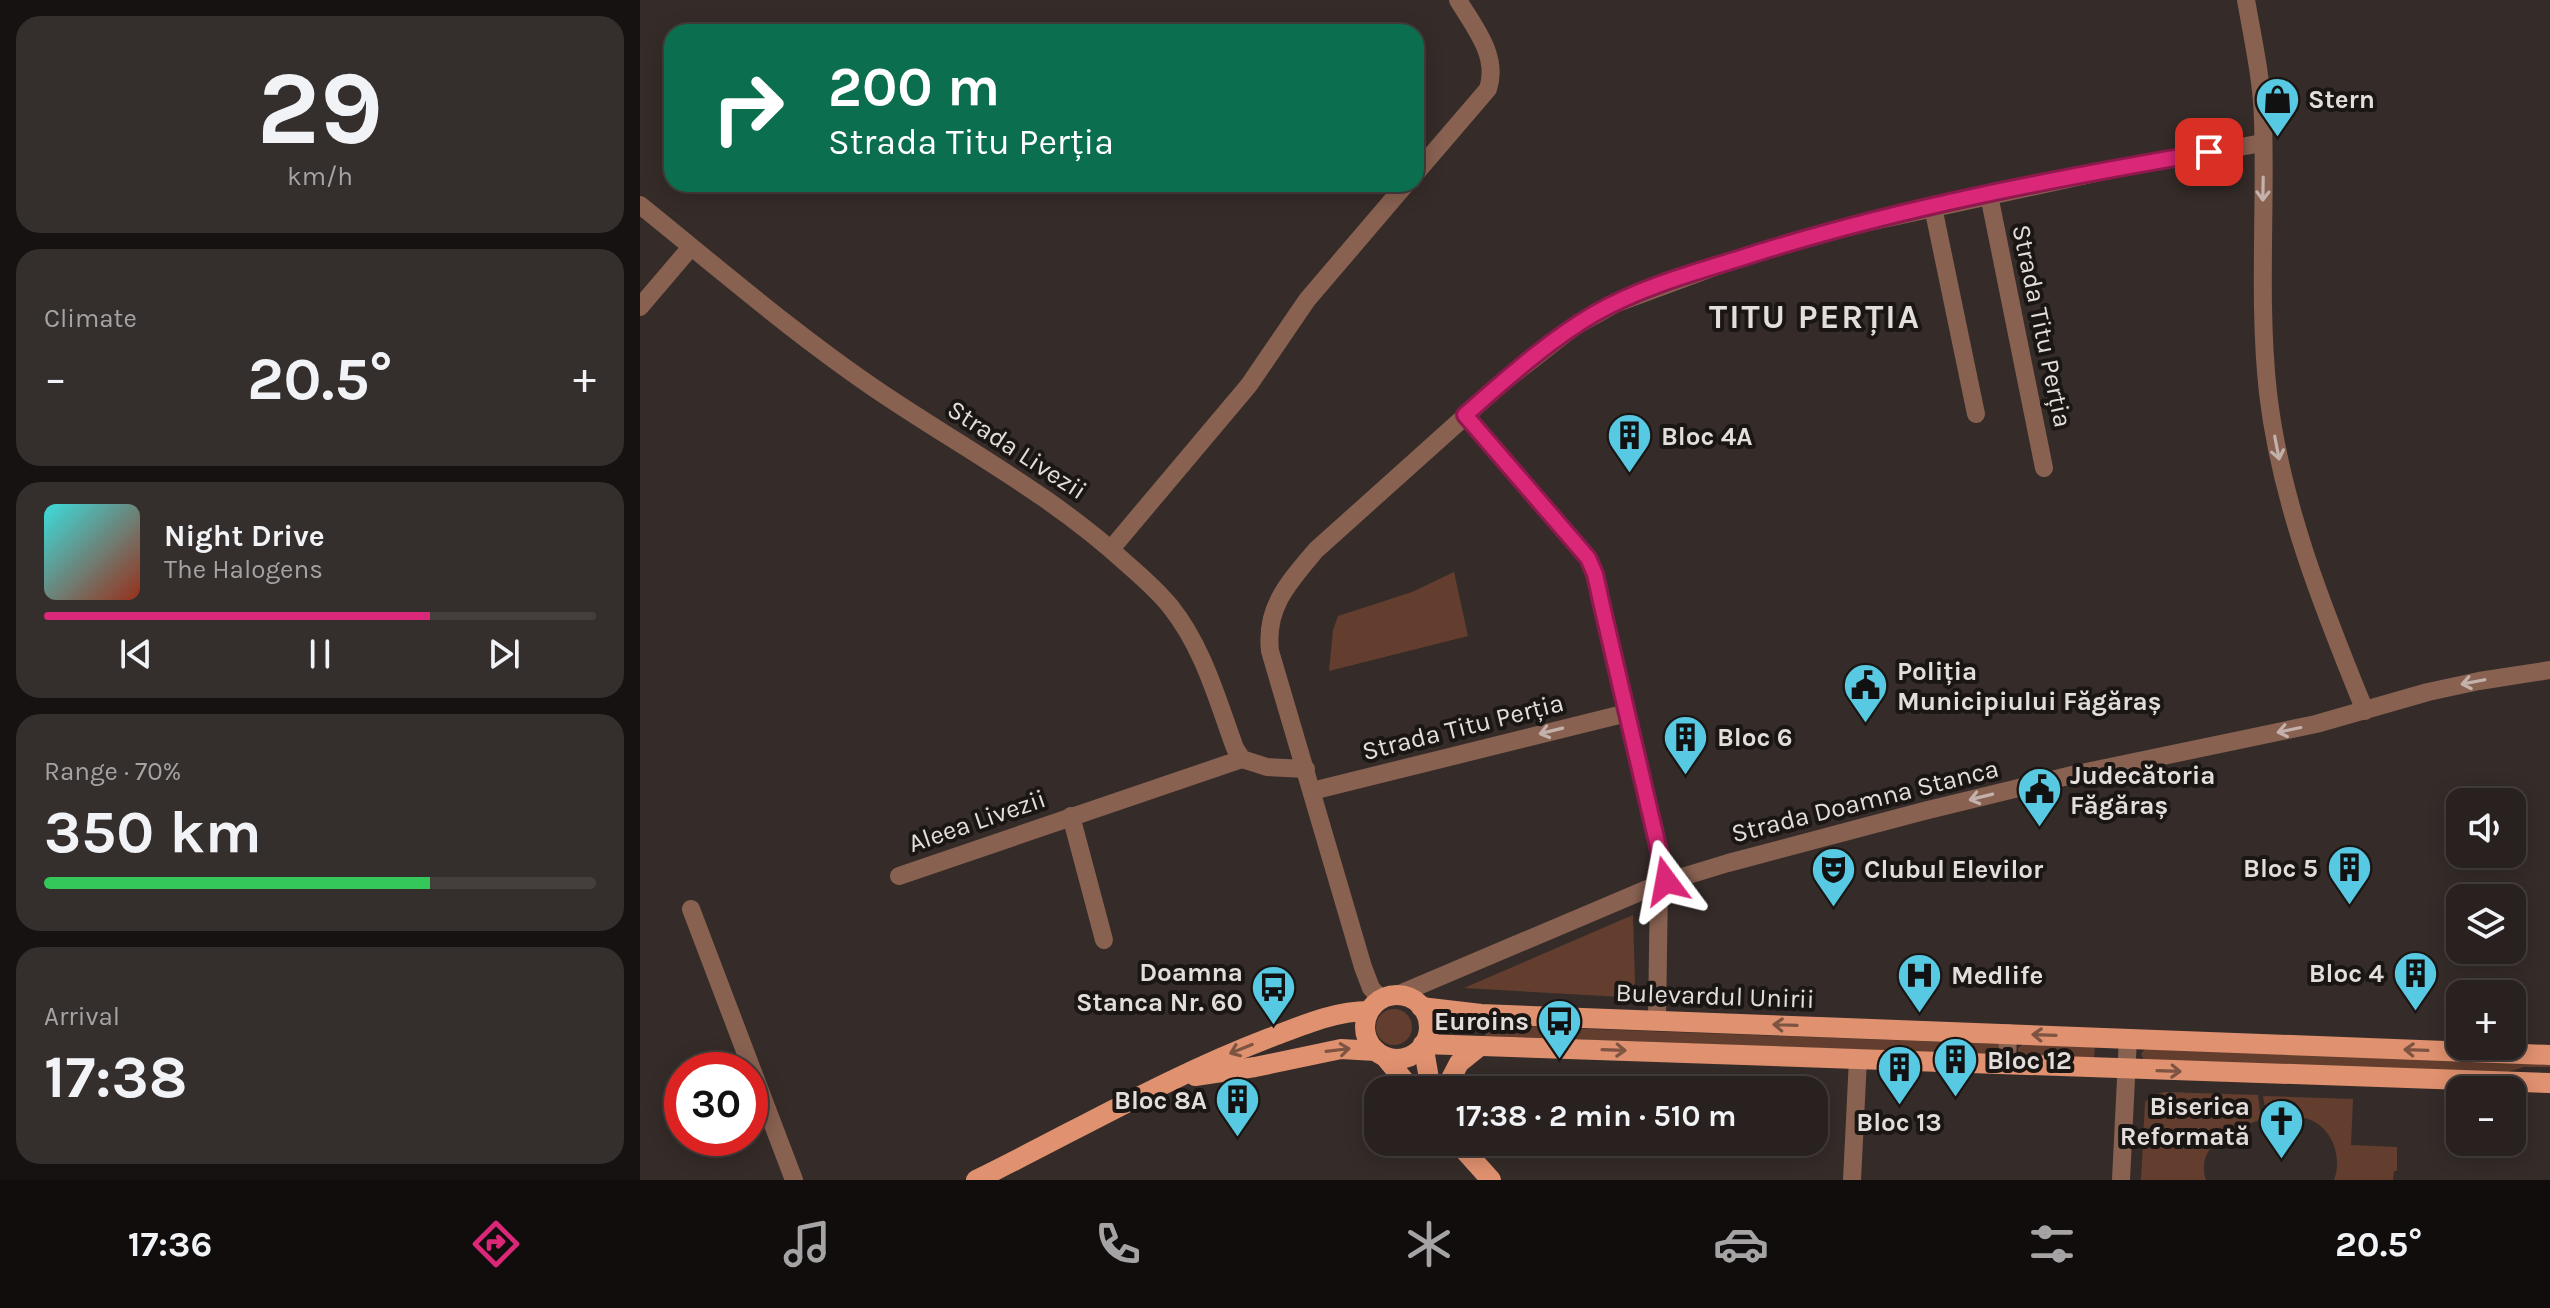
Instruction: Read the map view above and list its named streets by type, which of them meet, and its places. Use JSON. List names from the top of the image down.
{
  "streets": {
    "main road": ["Strada Doamna Stanca", "Bulevardul Unirii"],
    "street": ["Strada Titu Perția", "Strada Livezii", "Aleea Livezii"]
  },
  "crossings": [
    ["Strada Titu Perția", "Strada Doamna Stanca"],
    ["Strada Titu Perția", "Bulevardul Unirii"],
    ["Strada Livezii", "Aleea Livezii"],
    ["Strada Doamna Stanca", "Bulevardul Unirii"]
  ],
  "districts": ["TITU PERȚIA"],
  "places": {
    "shop": ["Stern"],
    "building": [
      "Bloc 4A",
      "Bloc 6",
      "Bloc 5",
      "Bloc 4",
      "Bloc 12",
      "Bloc 13",
      "Bloc 8A"
    ],
    "public building": ["Poliția Municipiului Făgăraș", "Judecătoria Făgăraș"],
    "theatre": ["Clubul Elevilor"],
    "hospital": ["Medlife"],
    "bus stop": ["Doamna Stanca Nr. 60", "Euroins"],
    "church": ["Biserica Reformată"]
  },
  "page": {
    "tile": [
      ["29", "km/h"],
      "Climate",
      ["Range · 70%", "350 km"],
      ["Arrival", "17:38"]
    ],
    "turn": ["200 m", "Strada Titu Perția"],
    "heat": ["−", "20.5°", "+"],
    "song": ["Night Drive", "The Halogens"],
    "map_buttons": ["+", "−"],
    "limit": "30",
    "trip": "17:38 · 2 min · 510 m",
    "tabs": ["17:36", "20.5°"]
  }
}
